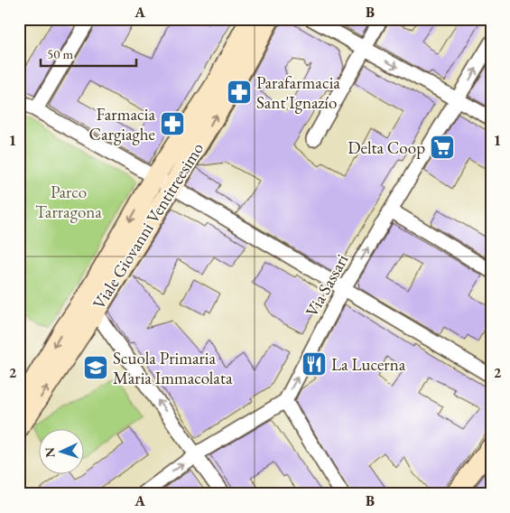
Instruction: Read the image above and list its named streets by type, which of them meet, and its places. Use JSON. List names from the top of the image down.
{
  "streets": {
    "main road": ["Viale Giovanni Ventitreesimo"],
    "street": ["Via Sassari"]
  },
  "one_way": ["Via Sassari"],
  "parks": ["Parco Tarragona"],
  "places": {
    "pharmacy": ["Parafarmacia Sant'Ignazío", "Farmacia Cargiaghe"],
    "supermarket": ["Delta Coop"],
    "restaurant": ["La Lucerna"],
    "school or university": ["Scuola Primaria Maria Immacolata"]
  },
  "scale_bar": "50 m",
  "north": "left",
  "grid": {
    "columns": ["A", "B"],
    "rows": ["1", "2"]
  }
}
